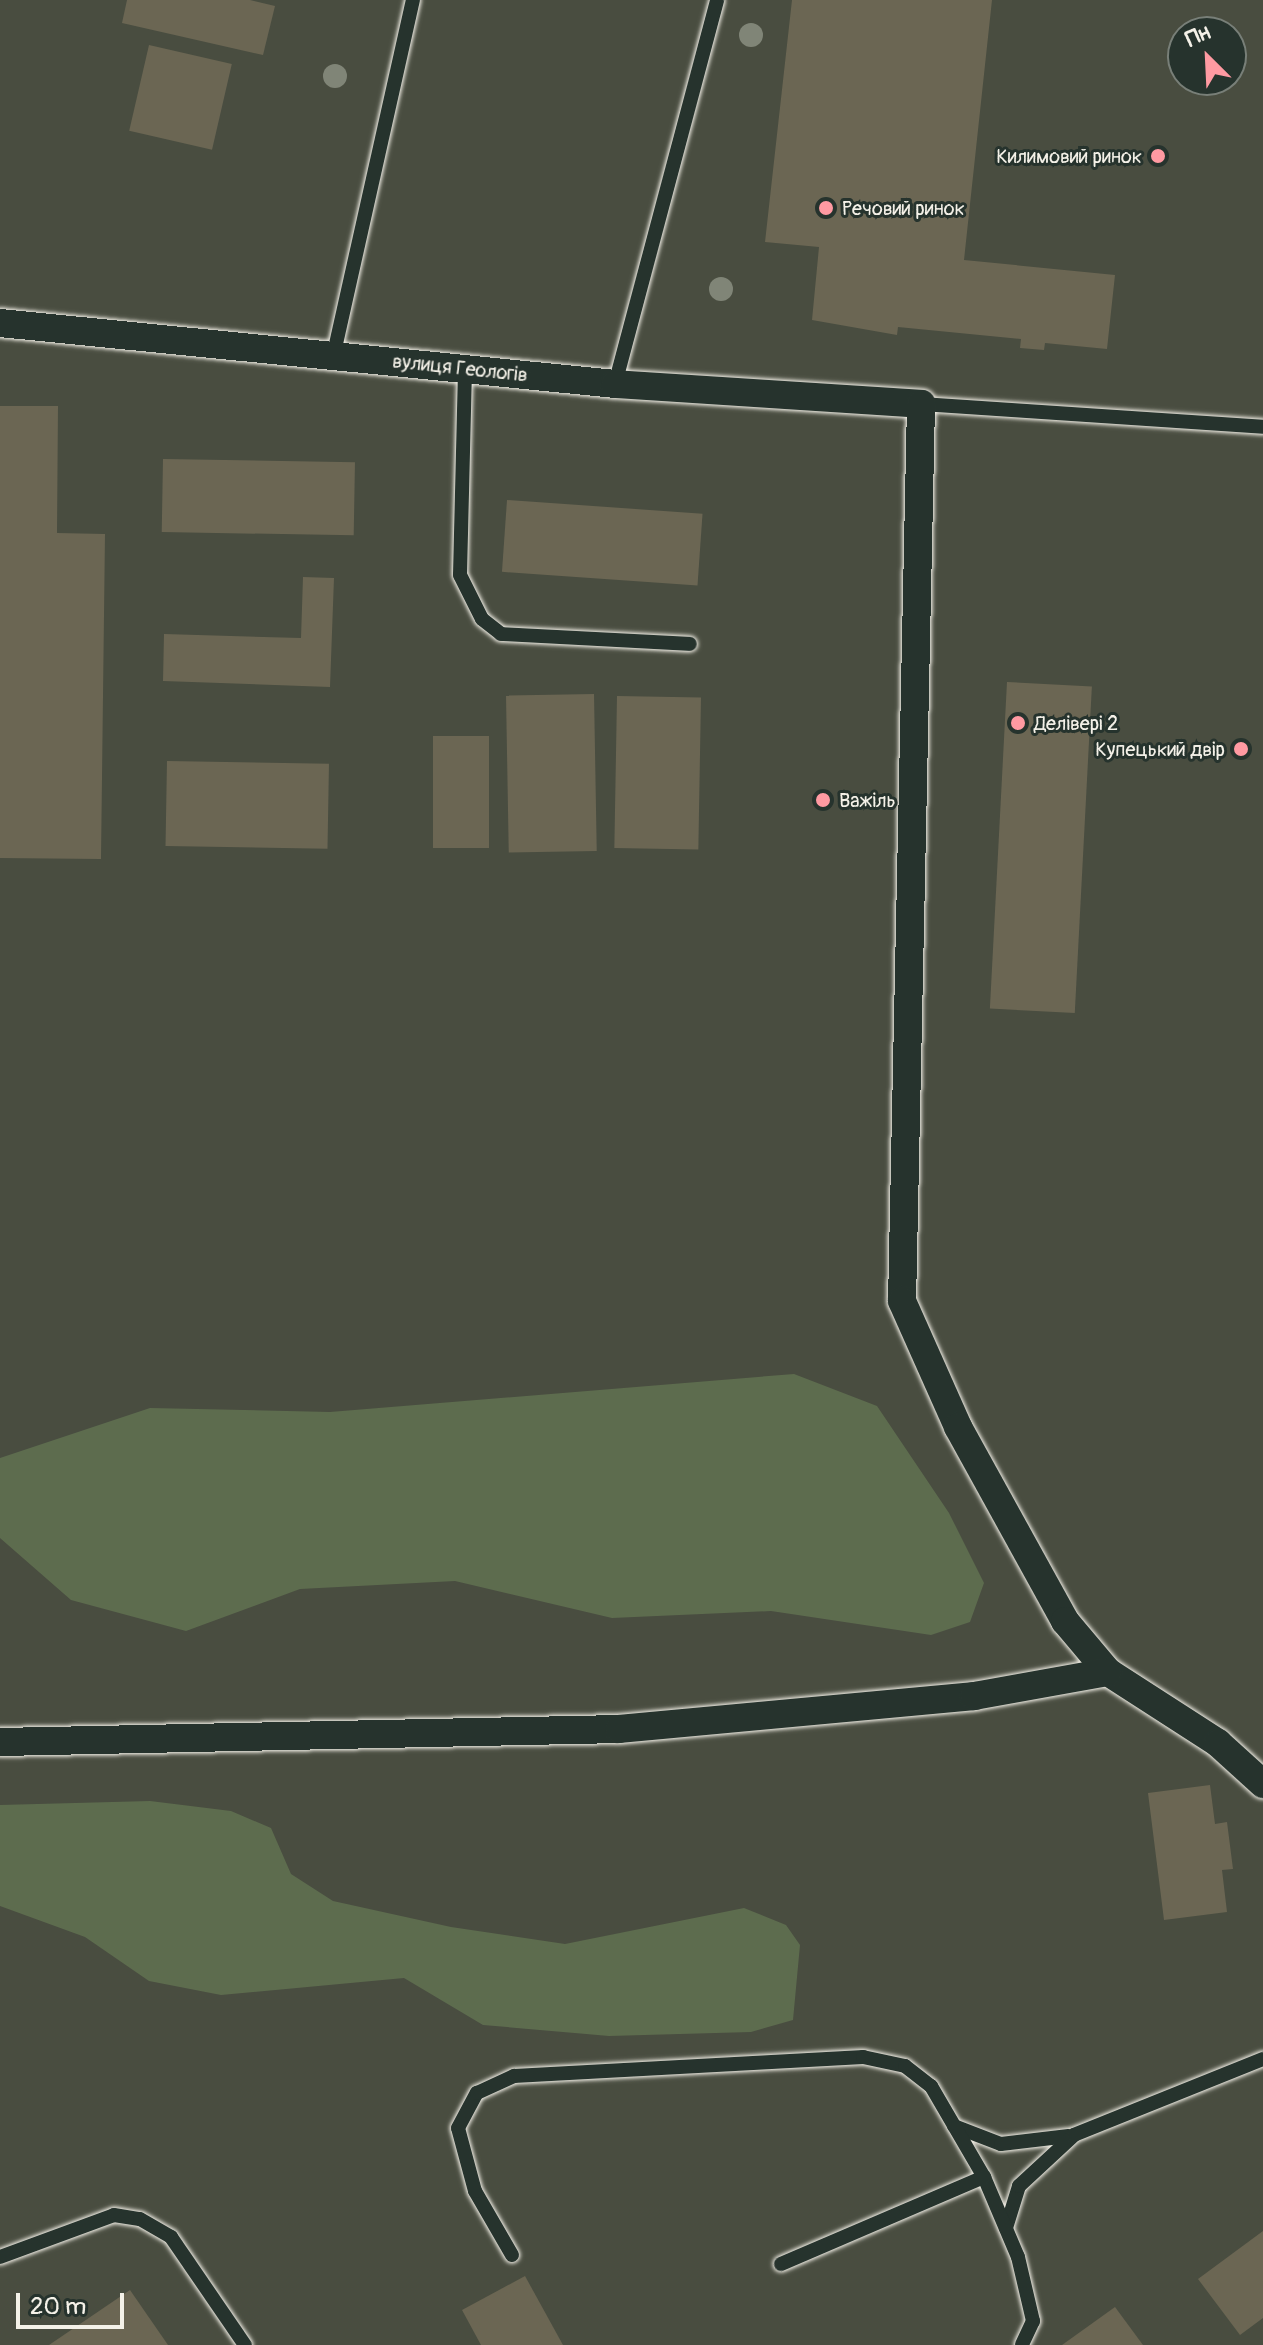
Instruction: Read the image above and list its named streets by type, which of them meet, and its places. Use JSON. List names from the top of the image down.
{
  "streets": {
    "street": ["вулиця Геологів"]
  },
  "places": [
    "Килимовий ринок",
    "Речовий ринок",
    "Делівері 2",
    "Купецький двір",
    "Важіль"
  ],
  "scale_bar": "20 m",
  "north": "top left"
}
